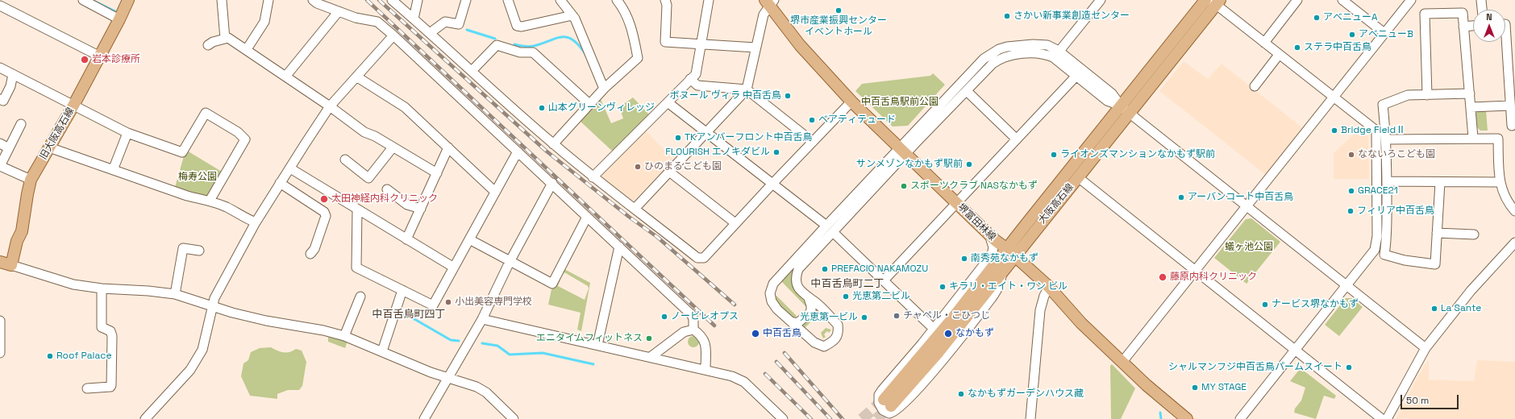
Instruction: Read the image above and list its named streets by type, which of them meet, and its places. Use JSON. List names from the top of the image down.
{
  "streets": {
    "main road": ["旧大阪高石線", "大阪高石線", "堺富田林線"]
  },
  "crossings": [
    ["大阪高石線", "堺富田林線"]
  ],
  "districts": ["中百舌鳥町二丁", "中百舌鳥町四丁"],
  "parks": ["中百舌鳥駅前公園", "梅寿公園", "蟻ヶ池公園"],
  "places": [
    "堺市産業振興センター イベントホール",
    "さかい新事業創造センター",
    "アベニューA",
    "アベニューB",
    "ステラ中百舌鳥",
    "岩本診療所",
    "ボヌール ヴィラ 中百舌鳥",
    "山本グリーンヴィレッジ",
    "ベアティテュード",
    "Bridge FieldⅡ",
    "TKアンバーフロント中百舌鳥",
    "FLOURISH エノキダビル",
    "ライオンズマンションなかもず駅前",
    "なないろこども園",
    "サンメゾンなかもず駅前",
    "ひのまるこども園",
    "スポーツクラブ NASなかもず",
    "GRACE21",
    "アーバンコート中百舌鳥",
    "太田神経内科クリニック",
    "フィリア中百舌鳥",
    "南秀苑なかもず",
    "PREFACIO NAKAMOZU",
    "藤原内科クリニック",
    "キラリ・エイト・ワン ビル",
    "光恵第二ビル",
    "小出美容専門学校",
    "ナービス堺なかもず",
    "La Sante",
    "チャペル・こひつじ",
    "ノービレオプス",
    "光恵第一ビル",
    "中百舌鳥",
    "なかもず",
    "エニタイムフィットネス",
    "Roof Palace",
    "シャルマンフジ中百舌鳥パームスイート",
    "MY STAGE",
    "なかもずガーデンハウス藏"
  ],
  "scale_bar": "50 m",
  "north": "top"
}
